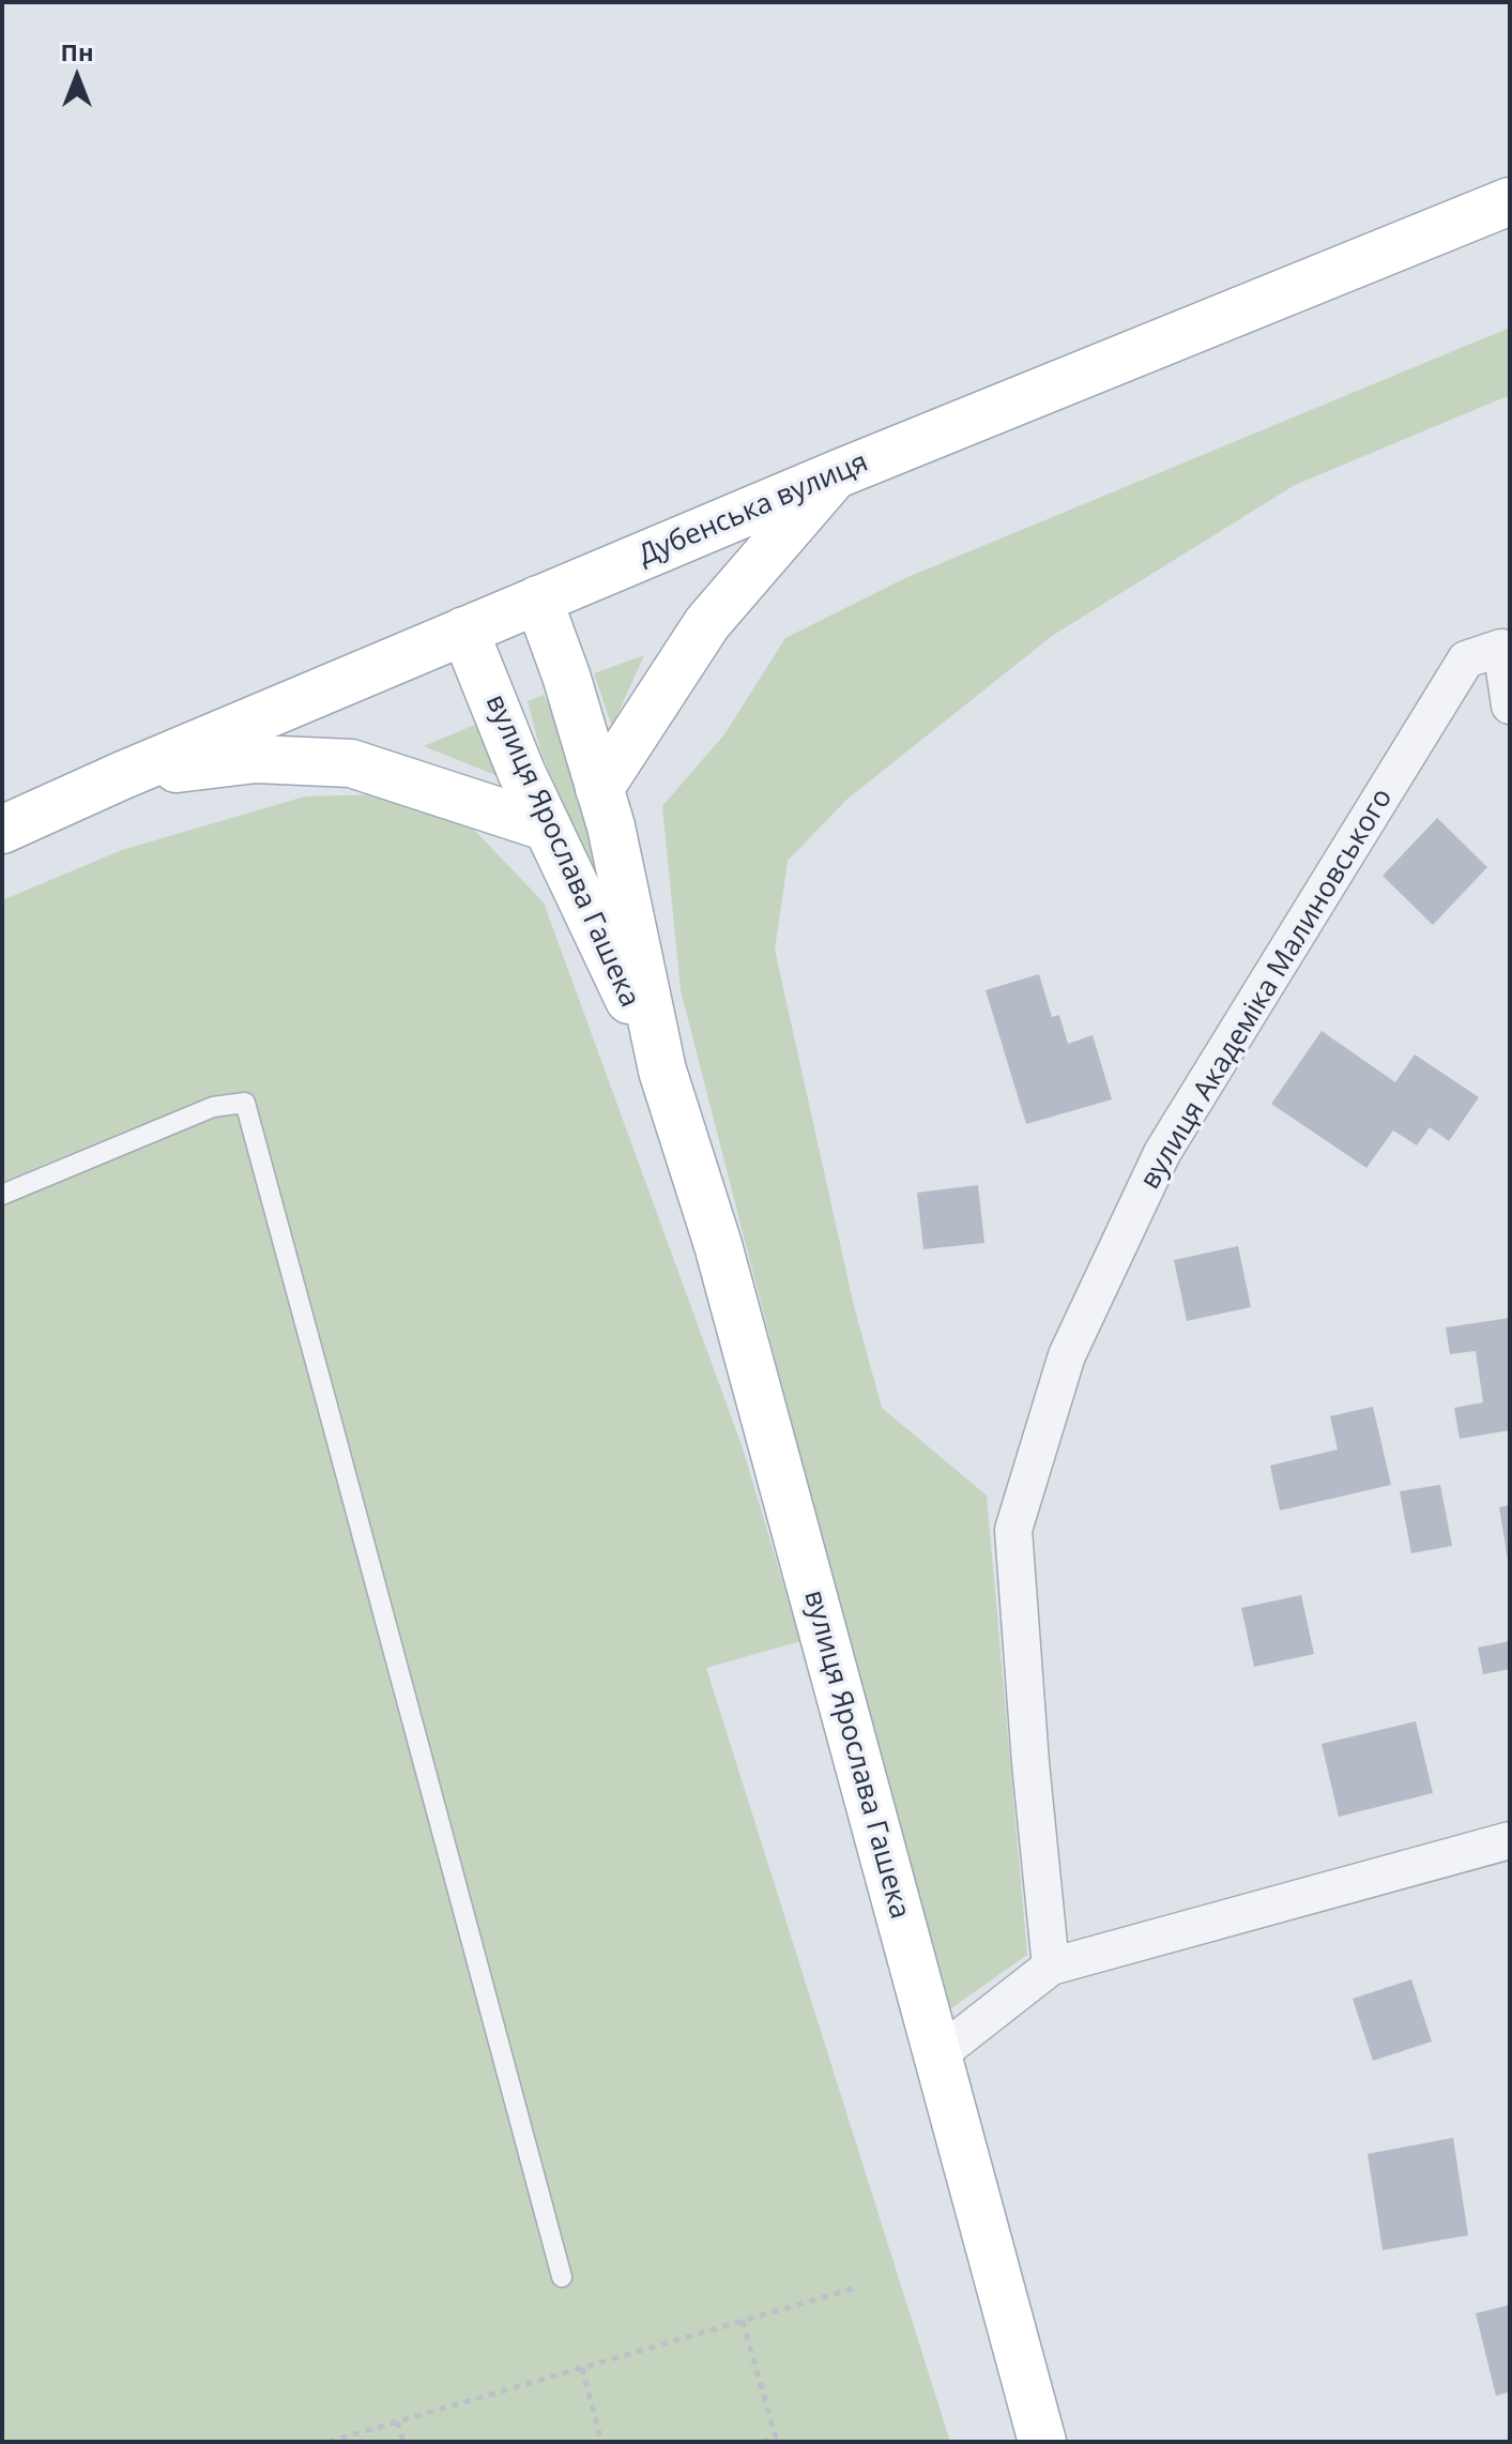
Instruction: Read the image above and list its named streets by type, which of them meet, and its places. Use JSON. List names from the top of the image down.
{
  "streets": {
    "main road": ["Дубенська вулиця", "вулиця Ярослава Гашека"],
    "street": ["вулиця Академіка Малиновського"]
  },
  "crossings": [
    ["Дубенська вулиця", "вулиця Ярослава Гашека"]
  ],
  "north": "top"
}
